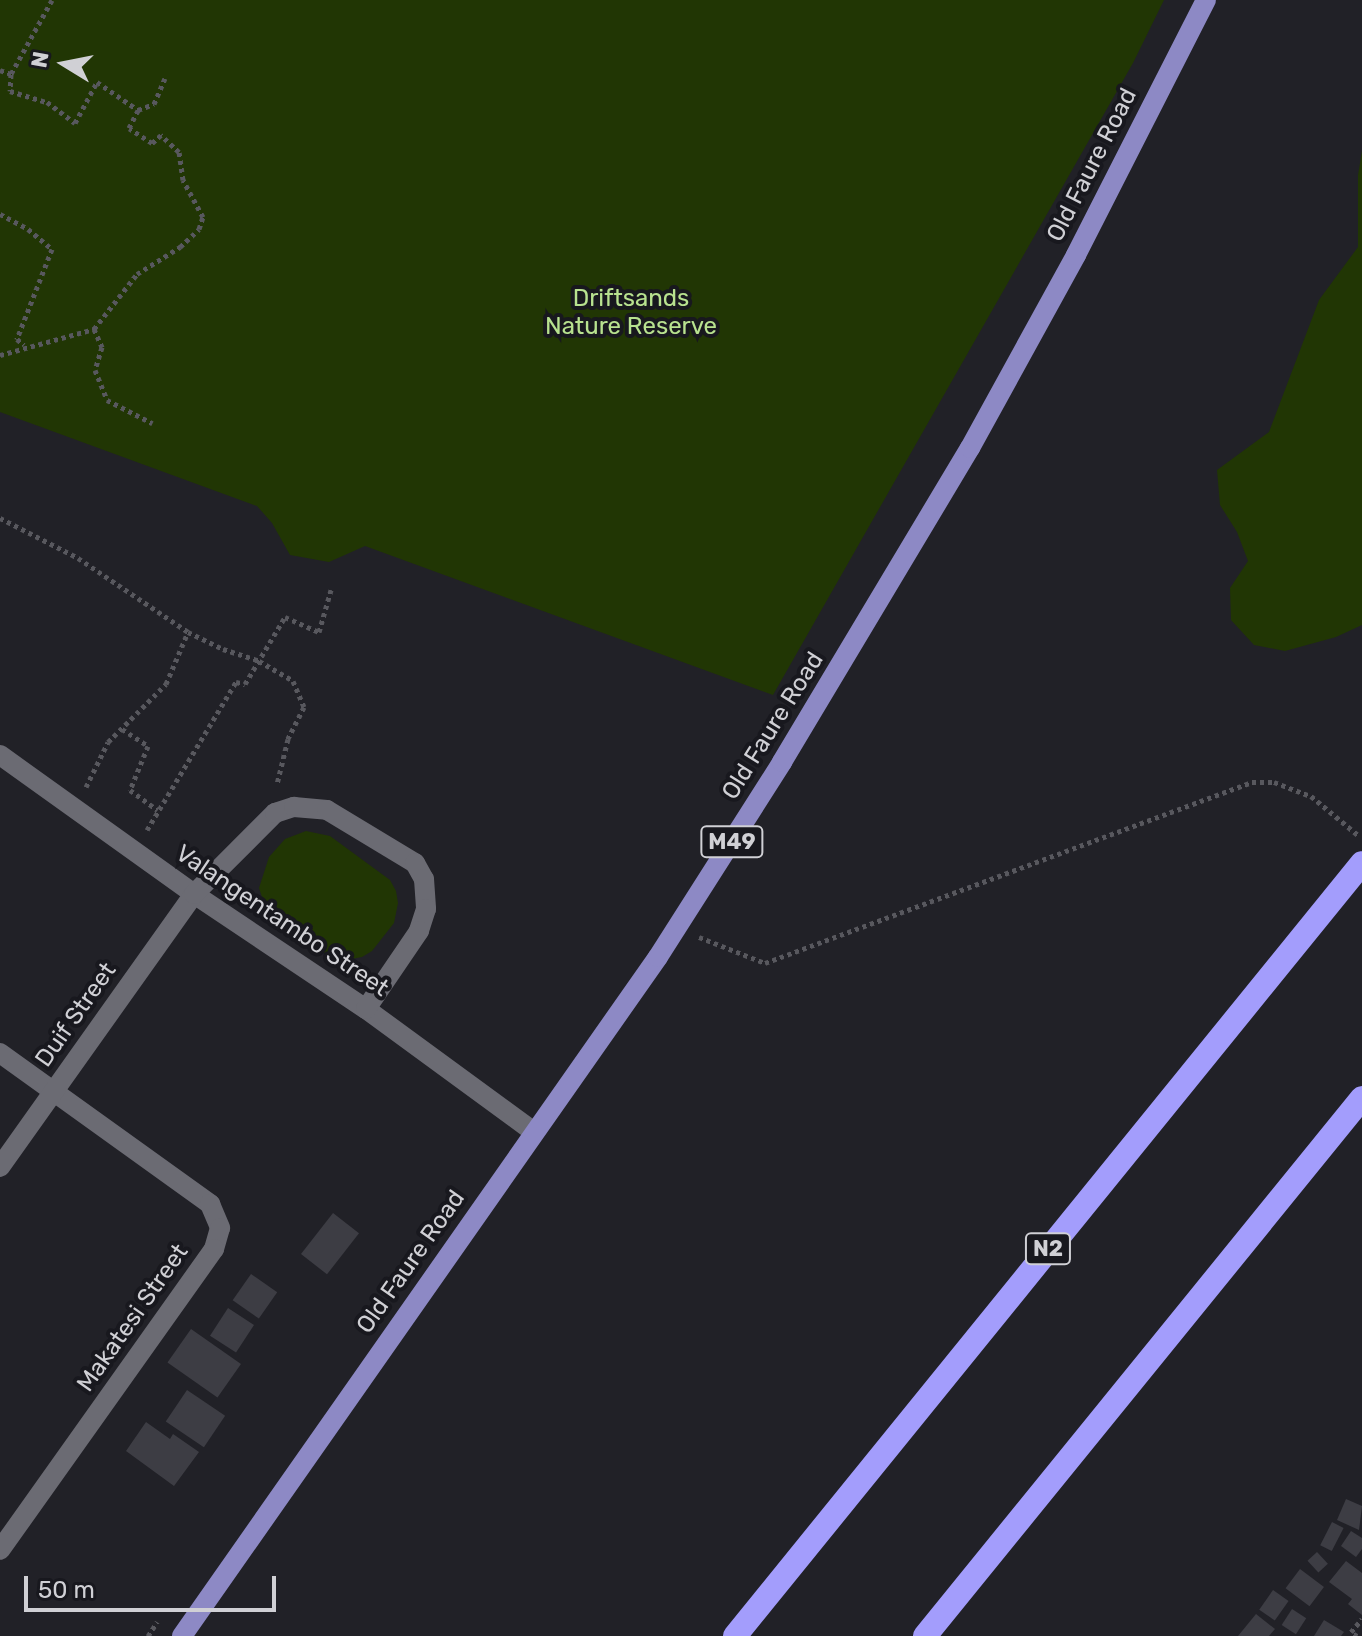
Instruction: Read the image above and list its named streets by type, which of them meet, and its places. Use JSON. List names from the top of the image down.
{
  "streets": {
    "highway": ["N2"],
    "main road": ["Old Faure Road", "M49"],
    "street": ["Valangentambo Street", "Duif Street", "Makatesi Street"]
  },
  "crossings": [
    ["Old Faure Road", "Valangentambo Street"],
    ["Valangentambo Street", "Duif Street"],
    ["Duif Street", "Makatesi Street"]
  ],
  "parks": ["Driftsands Nature Reserve"],
  "scale_bar": "50 m",
  "north": "left"
}
